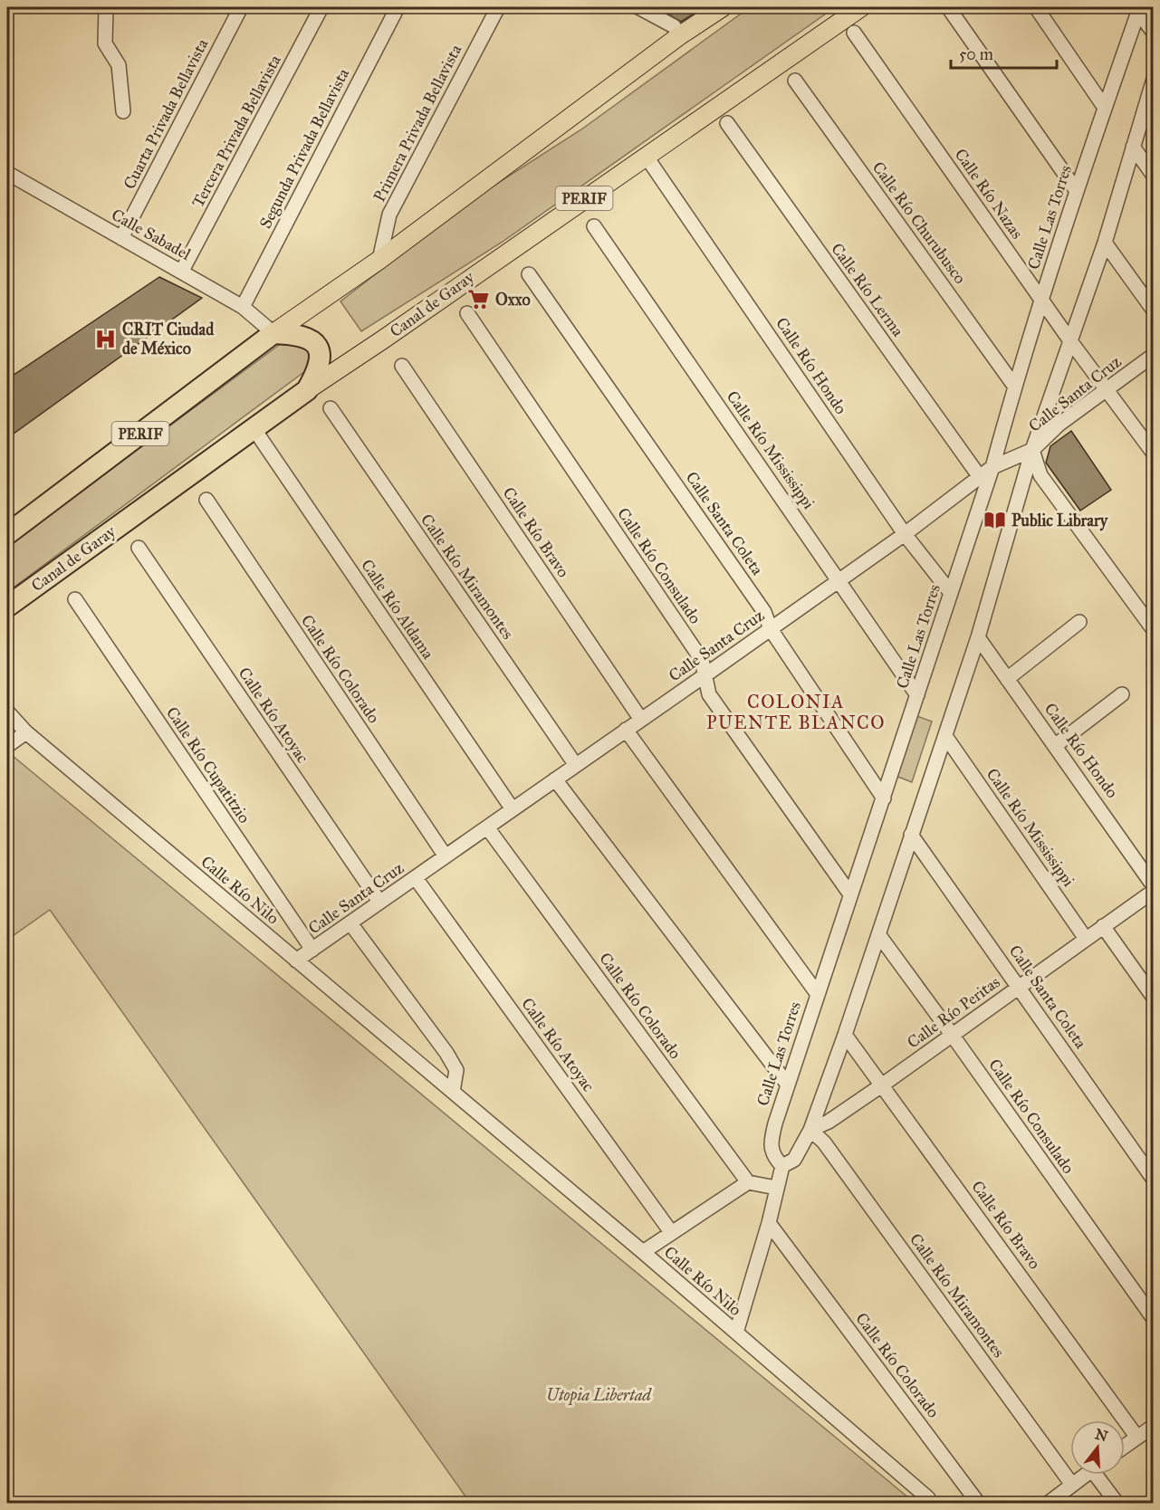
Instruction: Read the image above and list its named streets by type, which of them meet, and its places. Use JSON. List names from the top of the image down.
{
  "streets": {
    "highway": ["PERIF", "Canal de Garay"],
    "street": [
      "Cuarta Privada Bellavista",
      "Primera Privada Bellavista",
      "Tercera Privada Bellavista",
      "Segunda Privada Bellavista",
      "Calle Río Nazas",
      "Calle Las Torres",
      "Calle Río Churubusco",
      "Calle Sabadel",
      "Calle Río Lerma",
      "Calle Río Hondo",
      "Calle Santa Cruz",
      "Calle Río Mississippi",
      "Calle Santa Coleta",
      "Calle Río Bravo",
      "Calle Río Consulado",
      "Calle Río Miramontes",
      "Calle Río Aldama",
      "Calle Río Colorado",
      "Calle Río Atoyac",
      "Calle Río Cupatitzio",
      "Calle Río Nilo",
      "Calle Río Peritas"
    ]
  },
  "crossings": [
    ["Cuarta Privada Bellavista", "Calle Sabadel"],
    ["Primera Privada Bellavista", "PERIF"],
    ["Tercera Privada Bellavista", "Calle Sabadel"],
    ["Segunda Privada Bellavista", "Calle Sabadel"],
    ["Calle Río Nazas", "Calle Las Torres"],
    ["Calle Río Nazas", "Calle Santa Cruz"],
    ["PERIF", "Calle Sabadel"],
    ["Calle Las Torres", "Calle Río Churubusco"],
    ["Calle Las Torres", "Calle Río Hondo"],
    ["Calle Las Torres", "Calle Santa Cruz"],
    ["Calle Las Torres", "Calle Río Mississippi"],
    ["Calle Las Torres", "Calle Santa Coleta"],
    ["Calle Las Torres", "Calle Río Consulado"],
    ["Calle Río Lerma", "Calle Santa Cruz"],
    ["Canal de Garay", "Calle Río Hondo"],
    ["Canal de Garay", "Calle Río Aldama"],
    ["Calle Río Hondo", "Calle Santa Cruz"],
    ["Calle Santa Cruz", "Calle Río Mississippi"],
    ["Calle Santa Cruz", "Calle Santa Coleta"],
    ["Calle Santa Cruz", "Calle Río Bravo"],
    ["Calle Santa Cruz", "Calle Río Consulado"],
    ["Calle Santa Cruz", "Calle Río Miramontes"],
    ["Calle Santa Cruz", "Calle Río Aldama"],
    ["Calle Santa Cruz", "Calle Río Colorado"],
    ["Calle Santa Cruz", "Calle Río Atoyac"],
    ["Calle Santa Cruz", "Calle Río Cupatitzio"],
    ["Calle Santa Cruz", "Calle Río Nilo"],
    ["Calle Río Mississippi", "Calle Río Peritas"],
    ["Calle Santa Coleta", "Calle Río Peritas"],
    ["Calle Río Bravo", "Calle Río Peritas"],
    ["Calle Río Consulado", "Calle Río Peritas"],
    ["Calle Río Miramontes", "Calle Río Peritas"]
  ],
  "districts": ["COLONIA PUENTE BLANCO"],
  "parks": ["Utopia Libertad"],
  "places": {
    "supermarket": ["Oxxo"],
    "hospital": ["CRIT Ciudad de México"],
    "library": ["Public Library"]
  },
  "scale_bar": "50 m",
  "north": "top"
}
